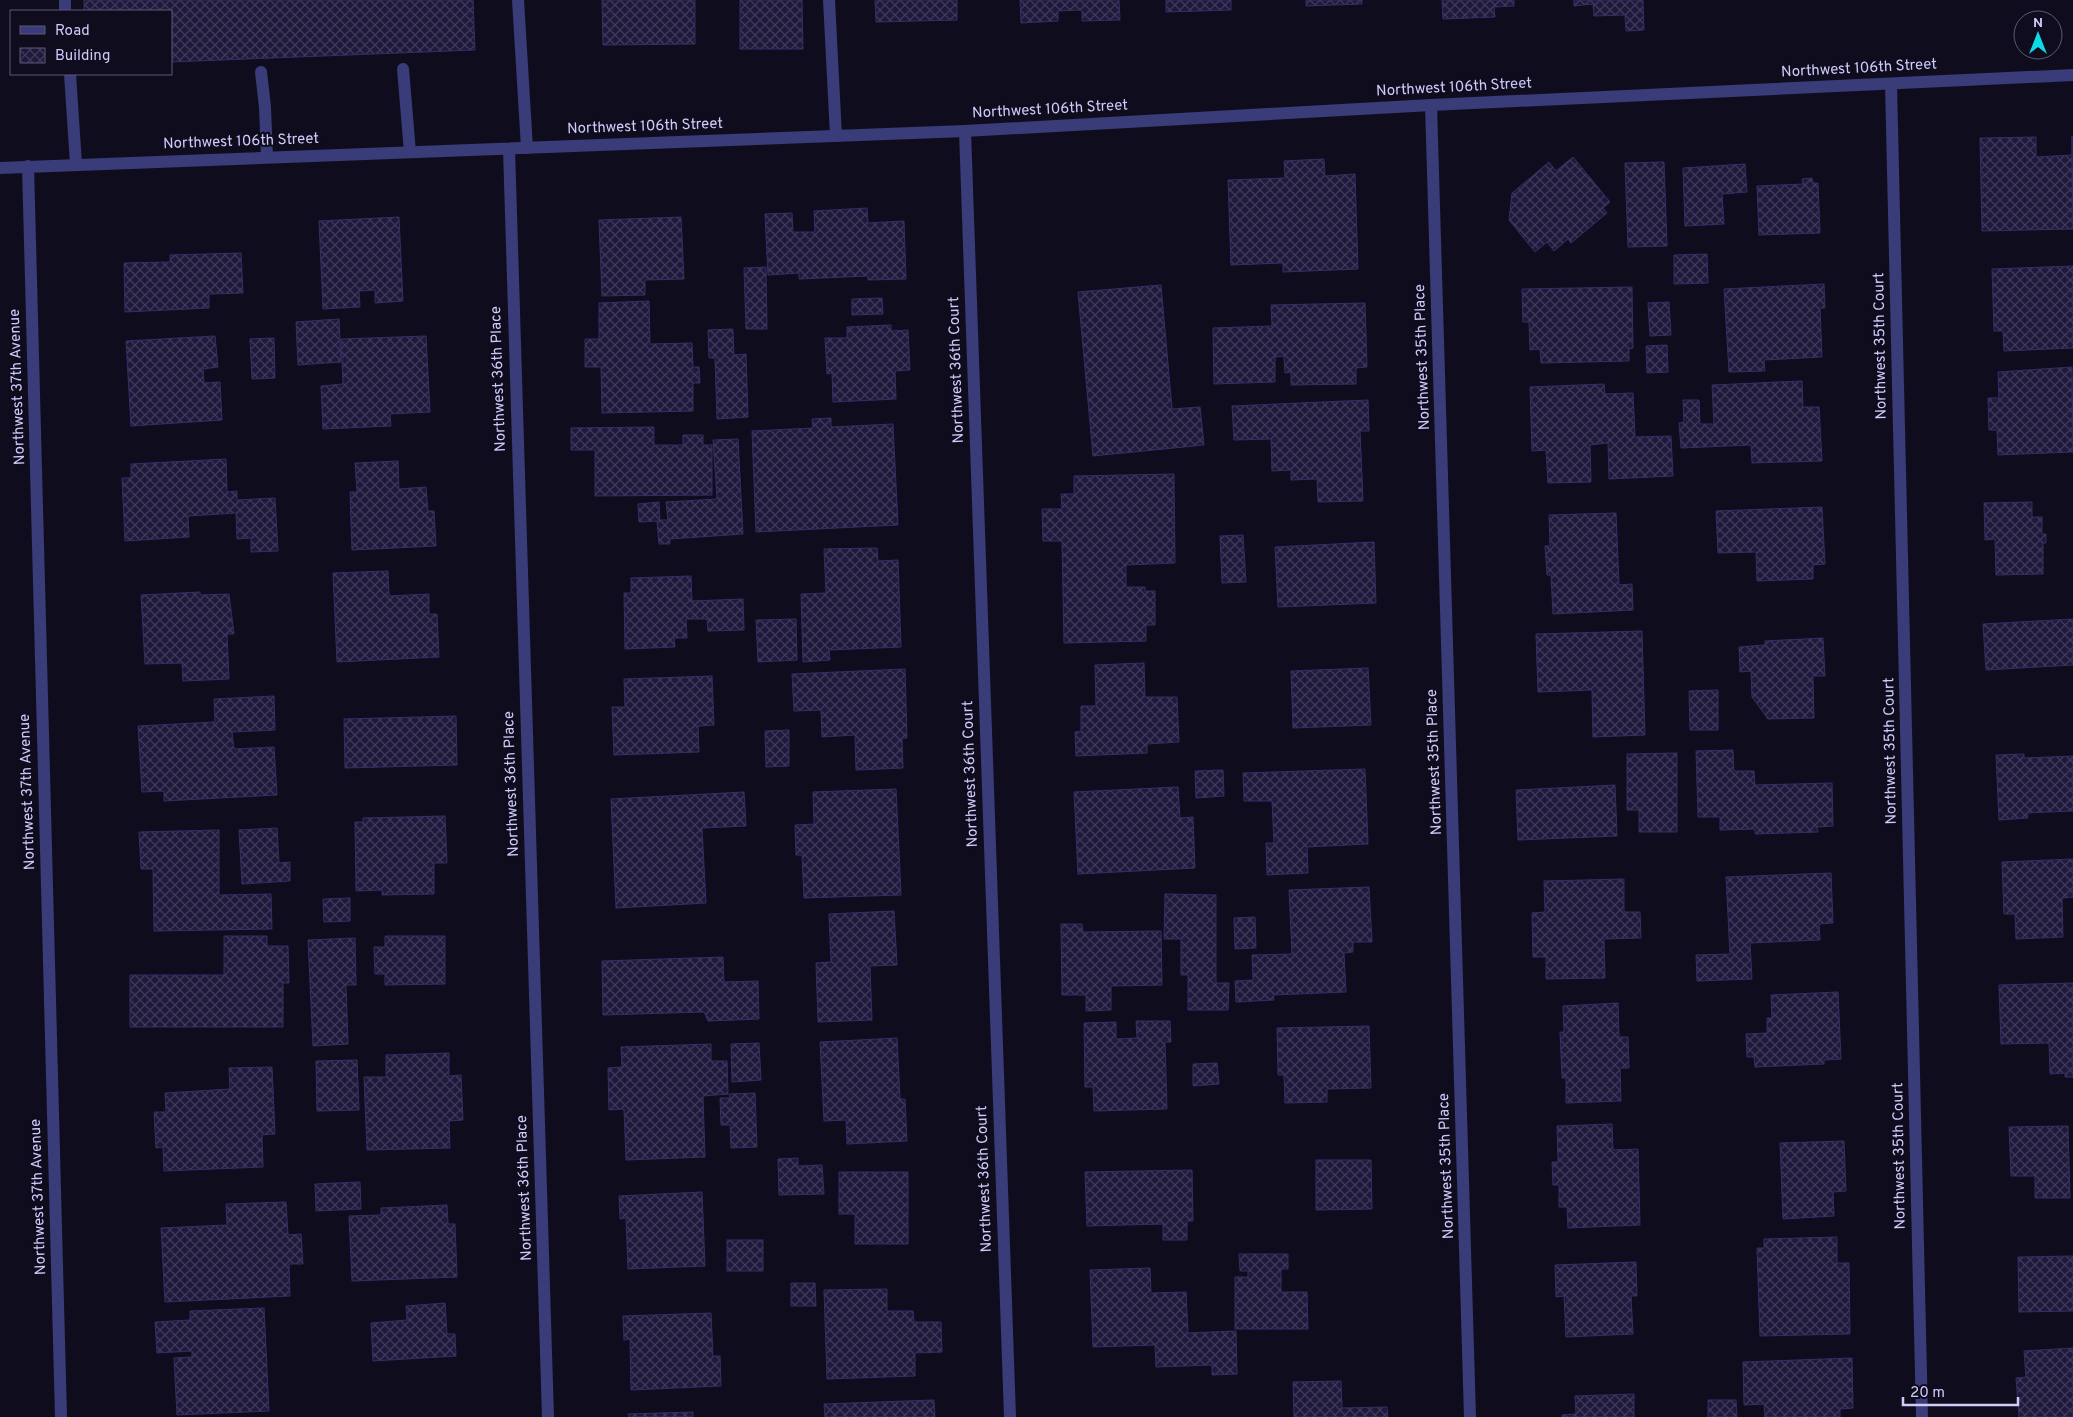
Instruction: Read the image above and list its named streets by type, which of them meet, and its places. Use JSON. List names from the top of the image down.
{
  "streets": {
    "street": [
      "Northwest 106th Street",
      "Northwest 35th Court",
      "Northwest 35th Place",
      "Northwest 36th Court",
      "Northwest 36th Place",
      "Northwest 37th Avenue"
    ]
  },
  "crossings": [
    ["Northwest 106th Street", "Northwest 35th Court"],
    ["Northwest 106th Street", "Northwest 35th Place"],
    ["Northwest 106th Street", "Northwest 36th Court"],
    ["Northwest 106th Street", "Northwest 36th Place"],
    ["Northwest 106th Street", "Northwest 37th Avenue"]
  ],
  "legend": ["Road", "Building"],
  "scale_bar": "20 m",
  "north": "top"
}
